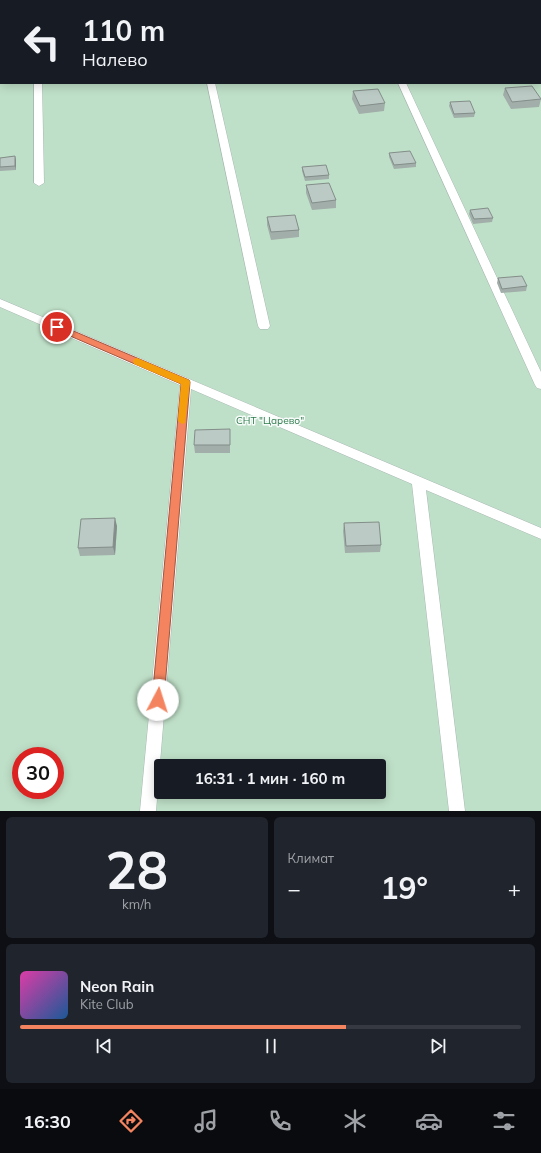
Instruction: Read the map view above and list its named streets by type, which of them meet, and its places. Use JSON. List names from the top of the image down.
{
  "parks": ["СНТ \"Царево\""],
  "page": {
    "turn": ["110 m", "Налево"],
    "limit": "30",
    "trip": "16:31 · 1 мин · 160 m",
    "tile": [
      ["28", "km/h"],
      "Климат"
    ],
    "heat": ["−", "19°", "+"],
    "song": ["Neon Rain", "Kite Club"],
    "tabs": "16:30"
  }
}
